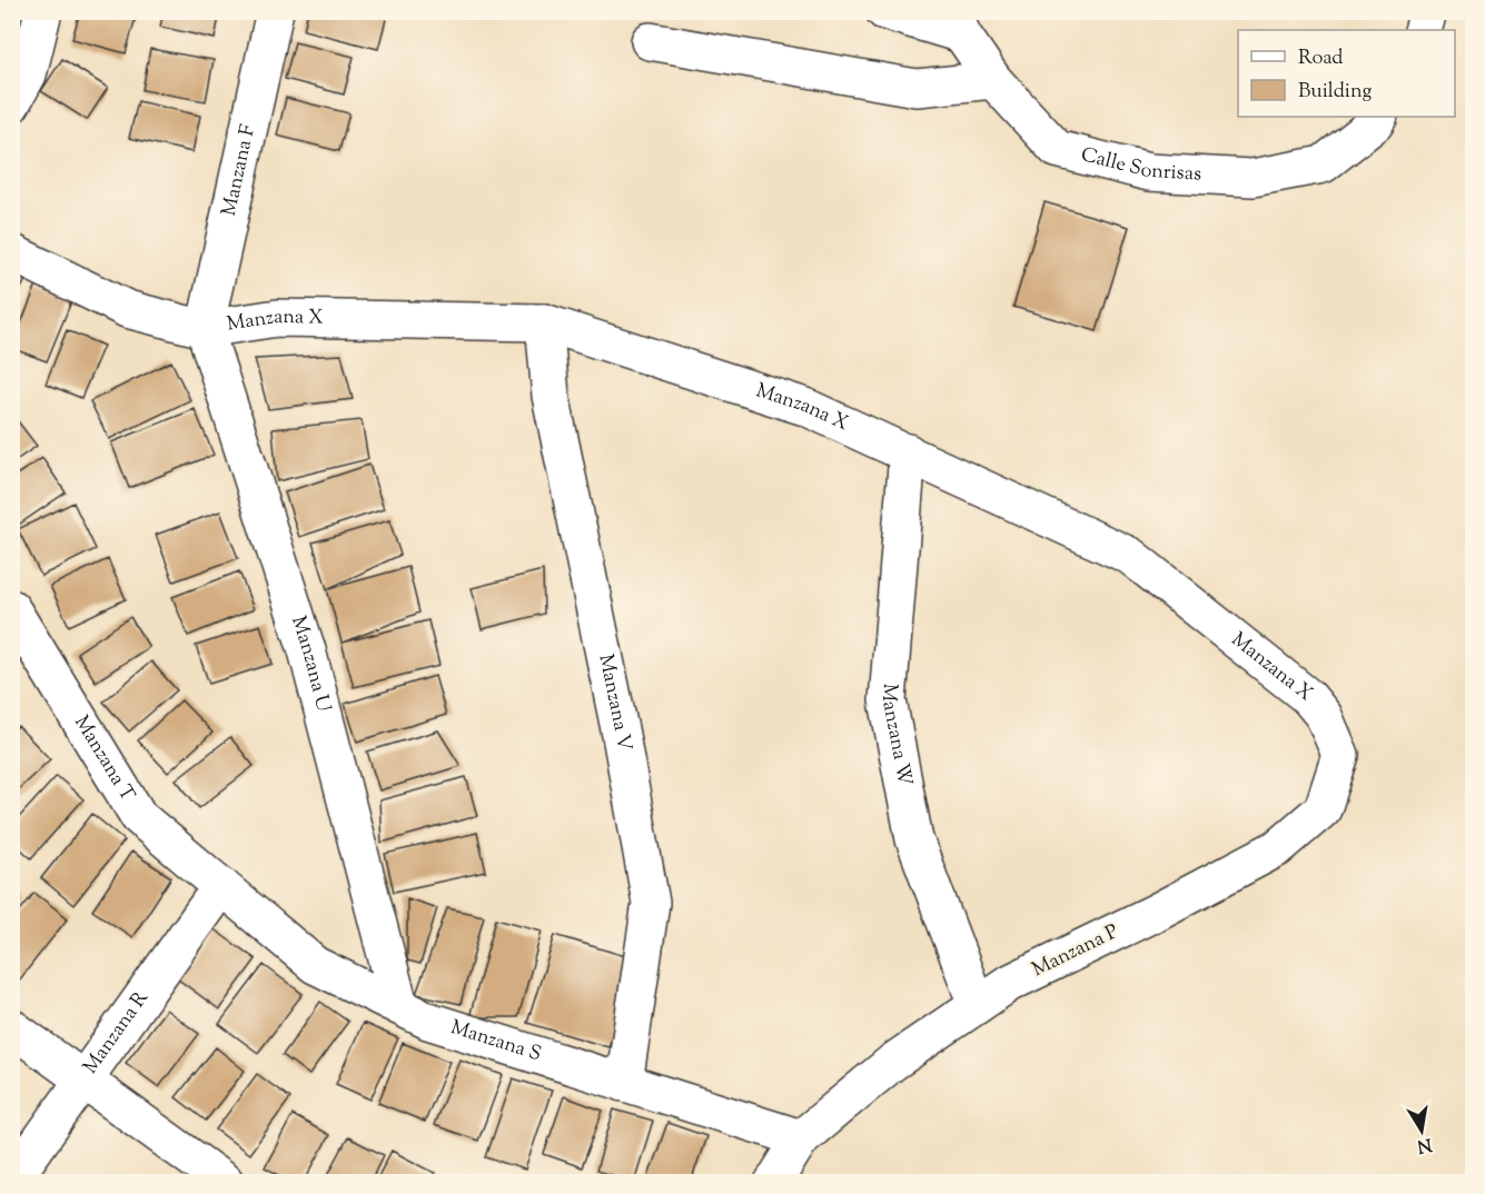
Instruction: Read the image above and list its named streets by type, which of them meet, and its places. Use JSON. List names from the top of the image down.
{
  "streets": {
    "street": [
      "Calle Sonrisas",
      "Manzana F",
      "Manzana X",
      "Manzana U",
      "Manzana V",
      "Manzana W",
      "Manzana T",
      "Manzana P",
      "Manzana R",
      "Manzana S"
    ]
  },
  "crossings": [
    ["Manzana F", "Manzana X"],
    ["Manzana F", "Manzana U"],
    ["Manzana X", "Manzana U"],
    ["Manzana X", "Manzana V"],
    ["Manzana X", "Manzana W"],
    ["Manzana X", "Manzana P"],
    ["Manzana U", "Manzana S"],
    ["Manzana V", "Manzana S"],
    ["Manzana W", "Manzana P"],
    ["Manzana T", "Manzana R"],
    ["Manzana T", "Manzana S"],
    ["Manzana P", "Manzana S"],
    ["Manzana R", "Manzana S"]
  ],
  "legend": ["Road", "Building"],
  "north": "bottom"
}
